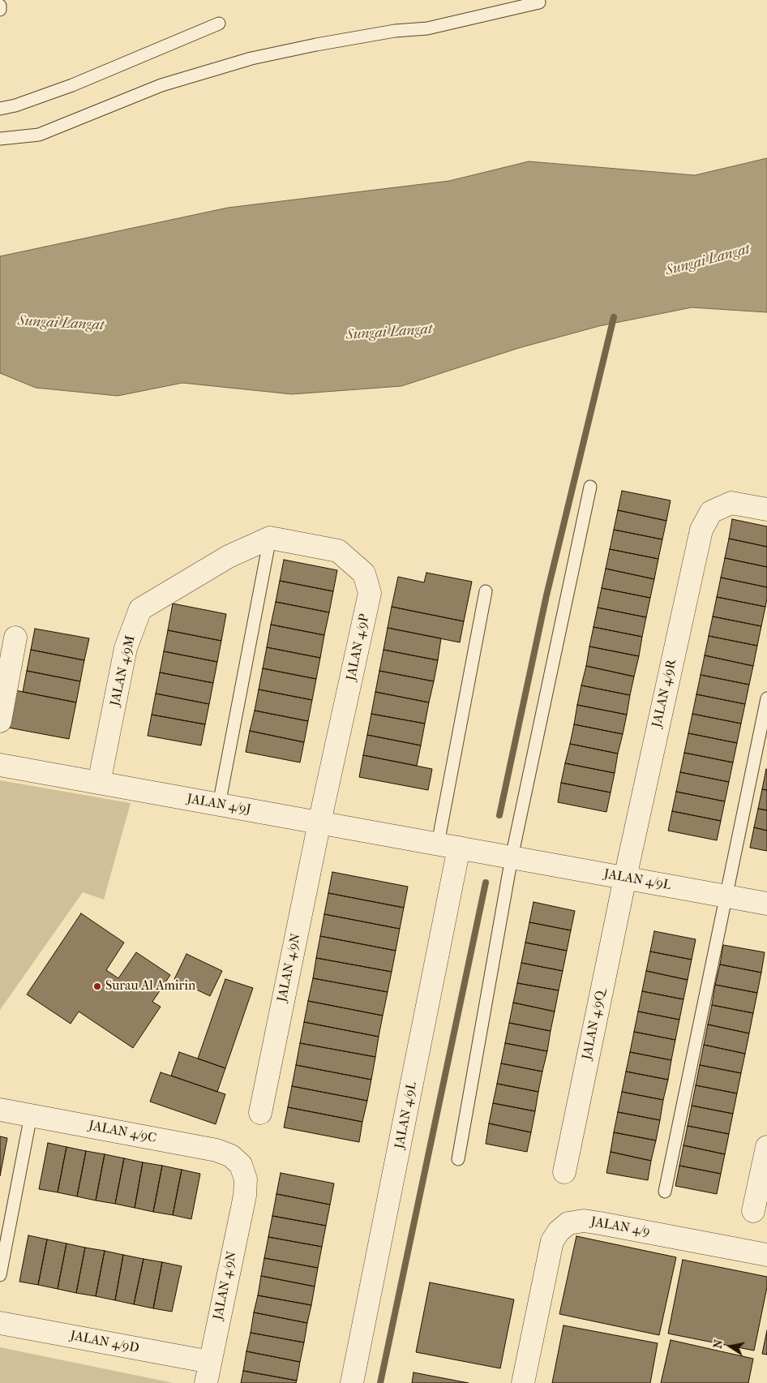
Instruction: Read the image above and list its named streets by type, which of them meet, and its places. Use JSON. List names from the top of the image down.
{
  "streets": {
    "street": [
      "JALAN 4/9P",
      "JALAN 4/9M",
      "JALAN 4/9R",
      "JALAN 4/9J",
      "JALAN 4/9L",
      "JALAN 4/9N",
      "JALAN 4/9Q",
      "JALAN 4/9C",
      "JALAN 4/9",
      "JALAN 4/9D"
    ]
  },
  "crossings": [
    ["JALAN 4/9P", "JALAN 4/9M"],
    ["JALAN 4/9P", "JALAN 4/9J"],
    ["JALAN 4/9P", "JALAN 4/9N"],
    ["JALAN 4/9M", "JALAN 4/9J"],
    ["JALAN 4/9R", "JALAN 4/9L"],
    ["JALAN 4/9R", "JALAN 4/9Q"],
    ["JALAN 4/9J", "JALAN 4/9L"],
    ["JALAN 4/9J", "JALAN 4/9N"],
    ["JALAN 4/9L", "JALAN 4/9Q"],
    ["JALAN 4/9N", "JALAN 4/9C"],
    ["JALAN 4/9N", "JALAN 4/9D"]
  ],
  "water": ["Sungai Langat"],
  "places": ["Surau Al Amirin"],
  "north": "left"
}
